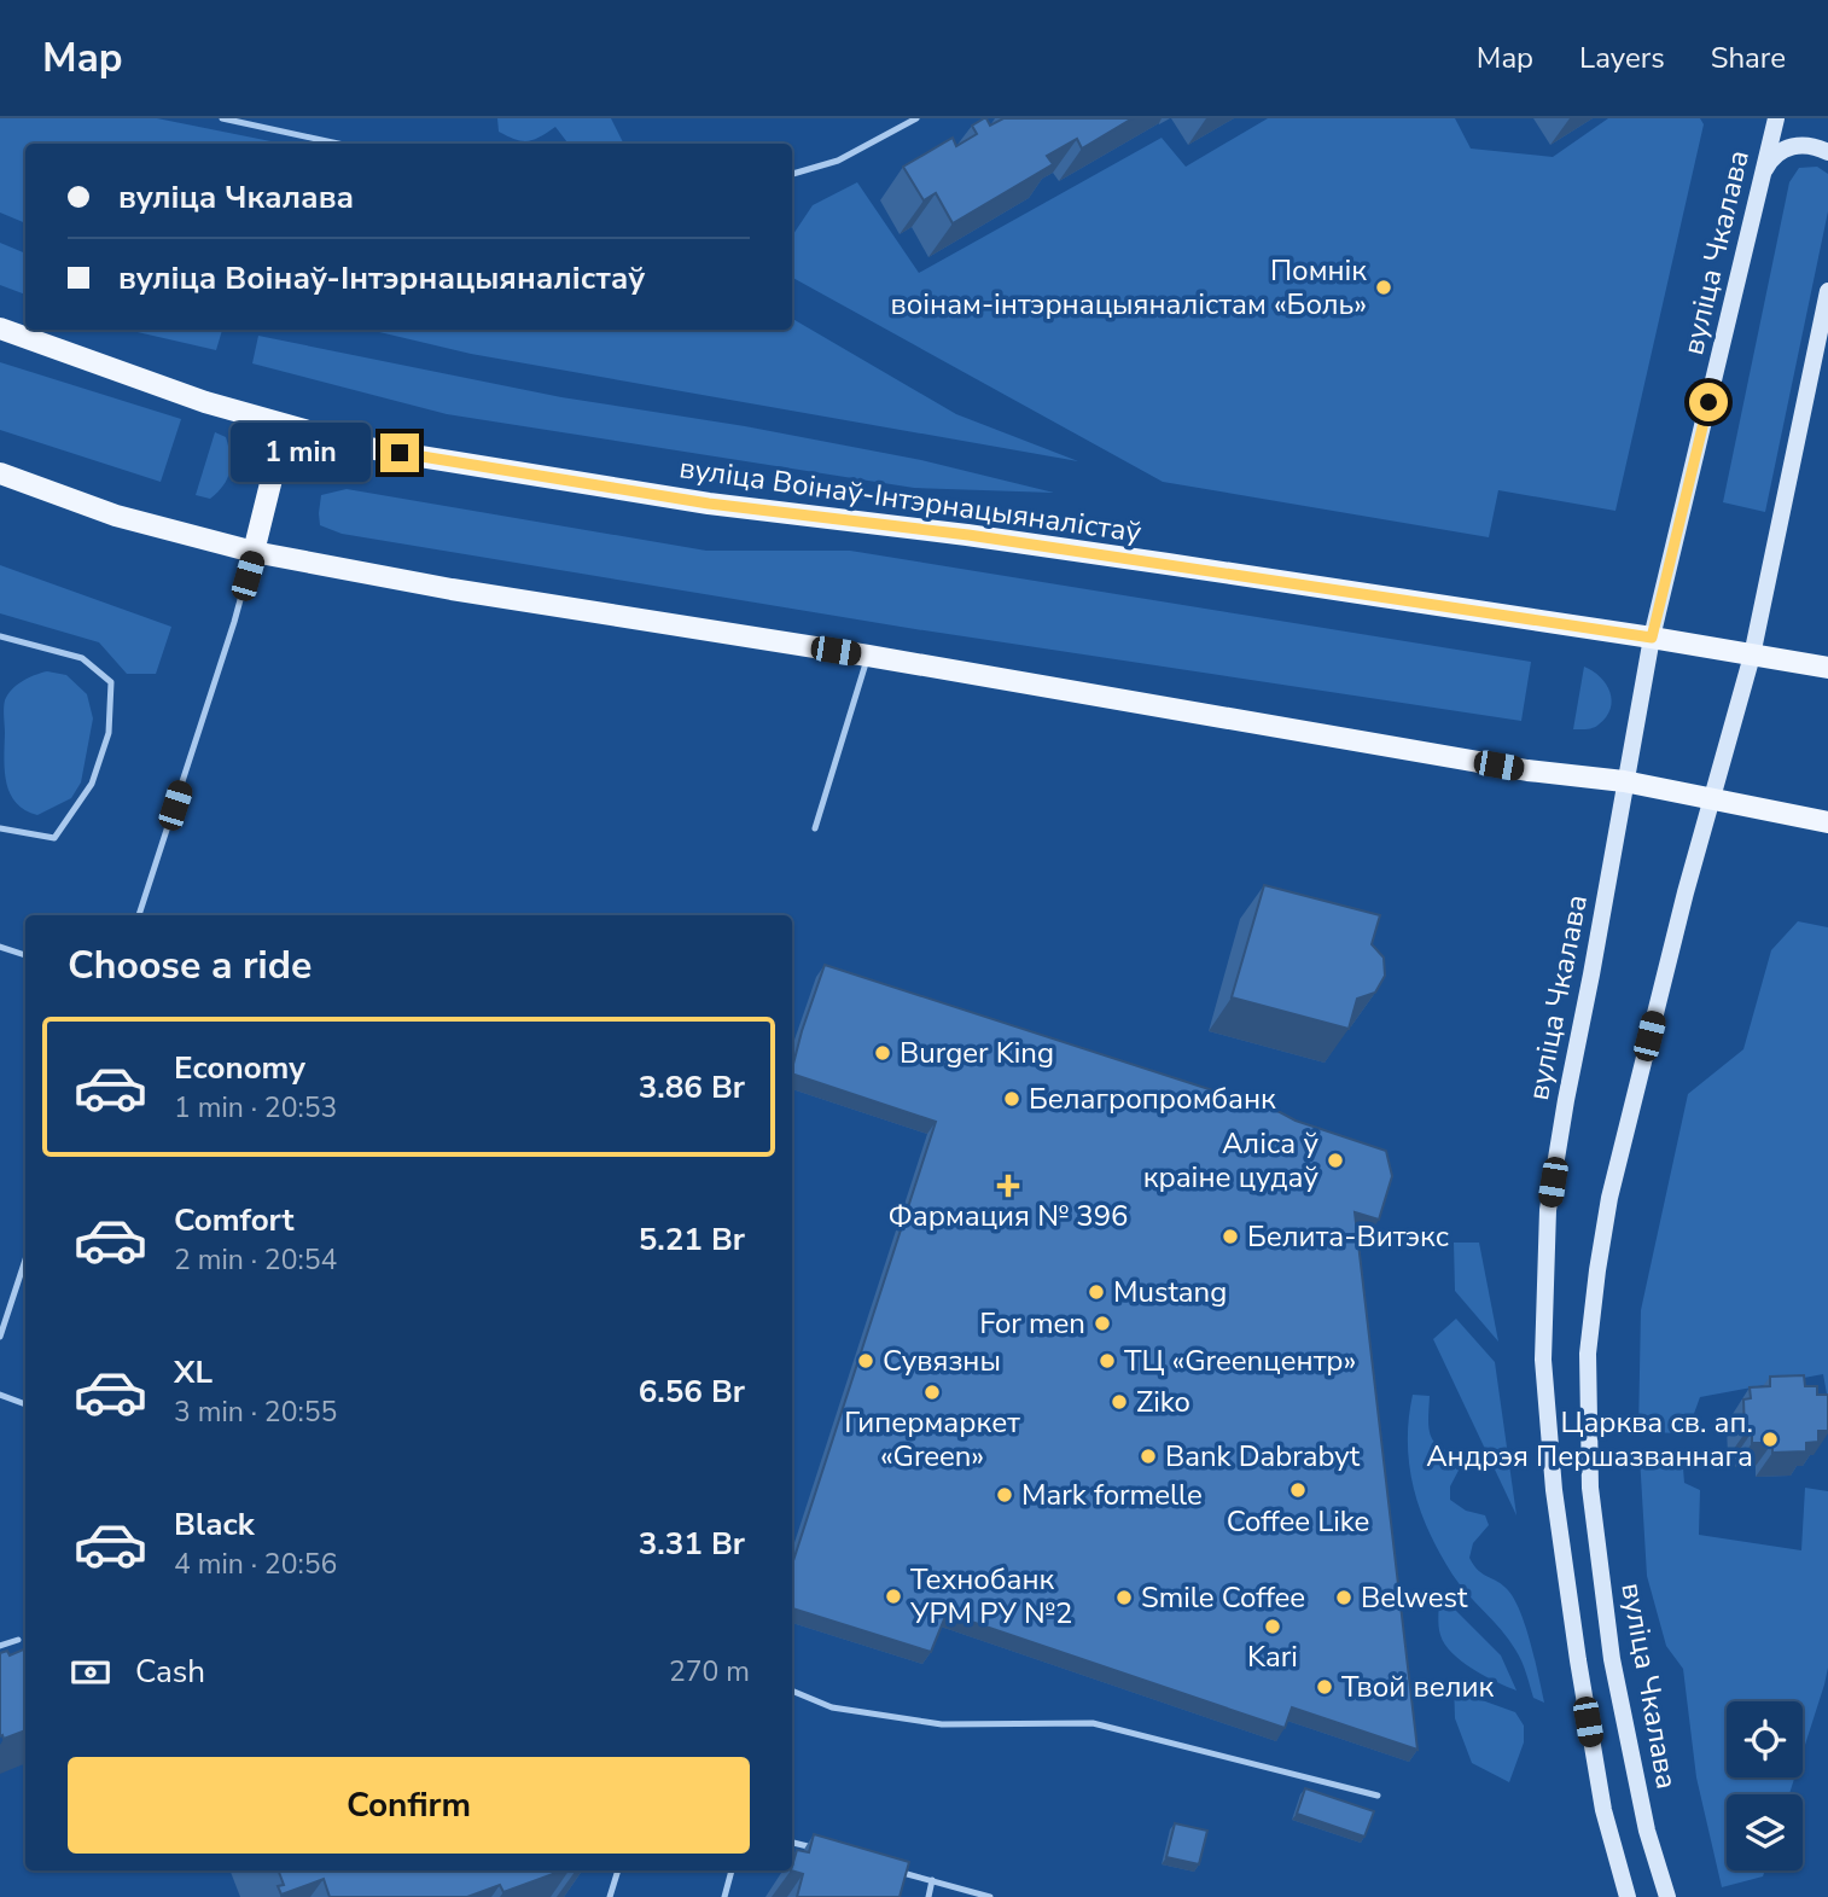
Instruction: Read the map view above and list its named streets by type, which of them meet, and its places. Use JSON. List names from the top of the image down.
{
  "streets": {
    "main road": ["вуліца Чкалава", "вуліца Воінаў-Інтэрнацыяналістаў"]
  },
  "crossings": [
    ["вуліца Чкалава", "вуліца Воінаў-Інтэрнацыяналістаў"]
  ],
  "places": {
    "other": [
      "Помнік воінам-інтэрнацыяналістам «Боль»",
      "Burger King",
      "Белагропромбанк",
      "Аліса ў краіне цудаў",
      "Белита-Витэкс",
      "Mustang",
      "For men",
      "Сувязны",
      "ТЦ «Greenцентр»",
      "Гипермаркет «Green»",
      "Ziko",
      "Царква св. ап. Андрэя Першазваннага",
      "Bank Dabrabyt",
      "Coffee Like",
      "Mark formelle",
      "Технобанк УРМ РУ №2",
      "Smile Coffee",
      "Belwest",
      "Kari",
      "Твой велик"
    ],
    "health": ["Фармация № 396"]
  },
  "page": {
    "header": "Map",
    "nav": ["Map", "Layers", "Share"],
    "banner": ["вуліца Чкалава", "вуліца Воінаў-Інтэрнацыяналістаў"],
    "bubble": "1 min",
    "heading": "Choose a ride",
    "list": [
      {
        "name": "Economy",
        "note": "1 min · 20:53",
        "value": "3.86 Br"
      },
      {
        "name": "Comfort",
        "note": "2 min · 20:54",
        "value": "5.21 Br"
      },
      {
        "name": "XL",
        "note": "3 min · 20:55",
        "value": "6.56 Br"
      },
      {
        "name": "Black",
        "note": "4 min · 20:56",
        "value": "3.31 Br"
      }
    ],
    "pay": ["Cash", "270 m"],
    "buttons": "Confirm"
  }
}
